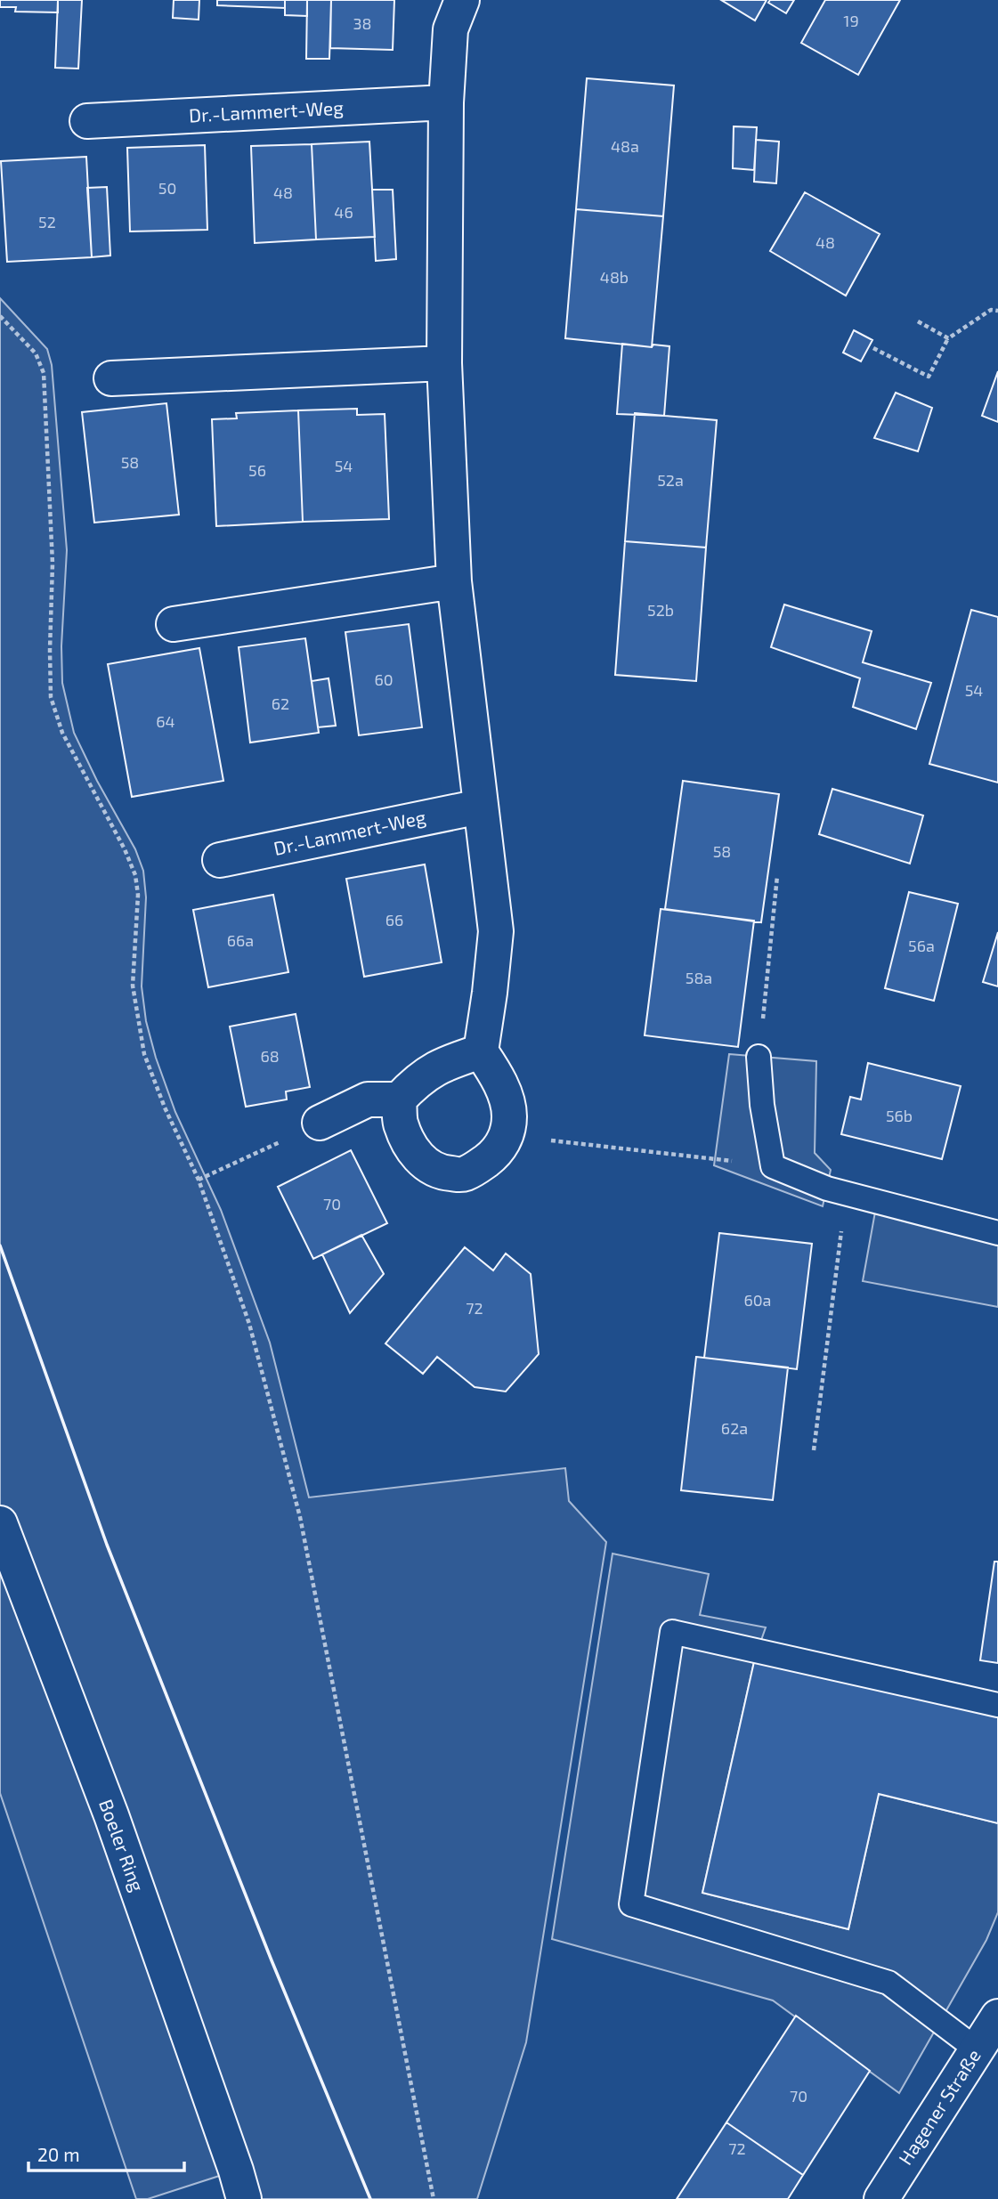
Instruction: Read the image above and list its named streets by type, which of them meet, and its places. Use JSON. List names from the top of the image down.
{
  "streets": {
    "street": ["Dr.-Lammert-Weg", "Boeler Ring", "Hagener Straße"]
  },
  "house_numbers": [
    "19",
    "38",
    "48a",
    "50",
    "48",
    "46",
    "52",
    "48",
    "48b",
    "58",
    "54",
    "56",
    "52a",
    "52b",
    "60",
    "54",
    "62",
    "64",
    "58",
    "66",
    "66a",
    "56a",
    "58a",
    "68",
    "56b",
    "70",
    "60a",
    "72",
    "62a",
    "70",
    "72"
  ],
  "scale_bar": "20 m"
}
